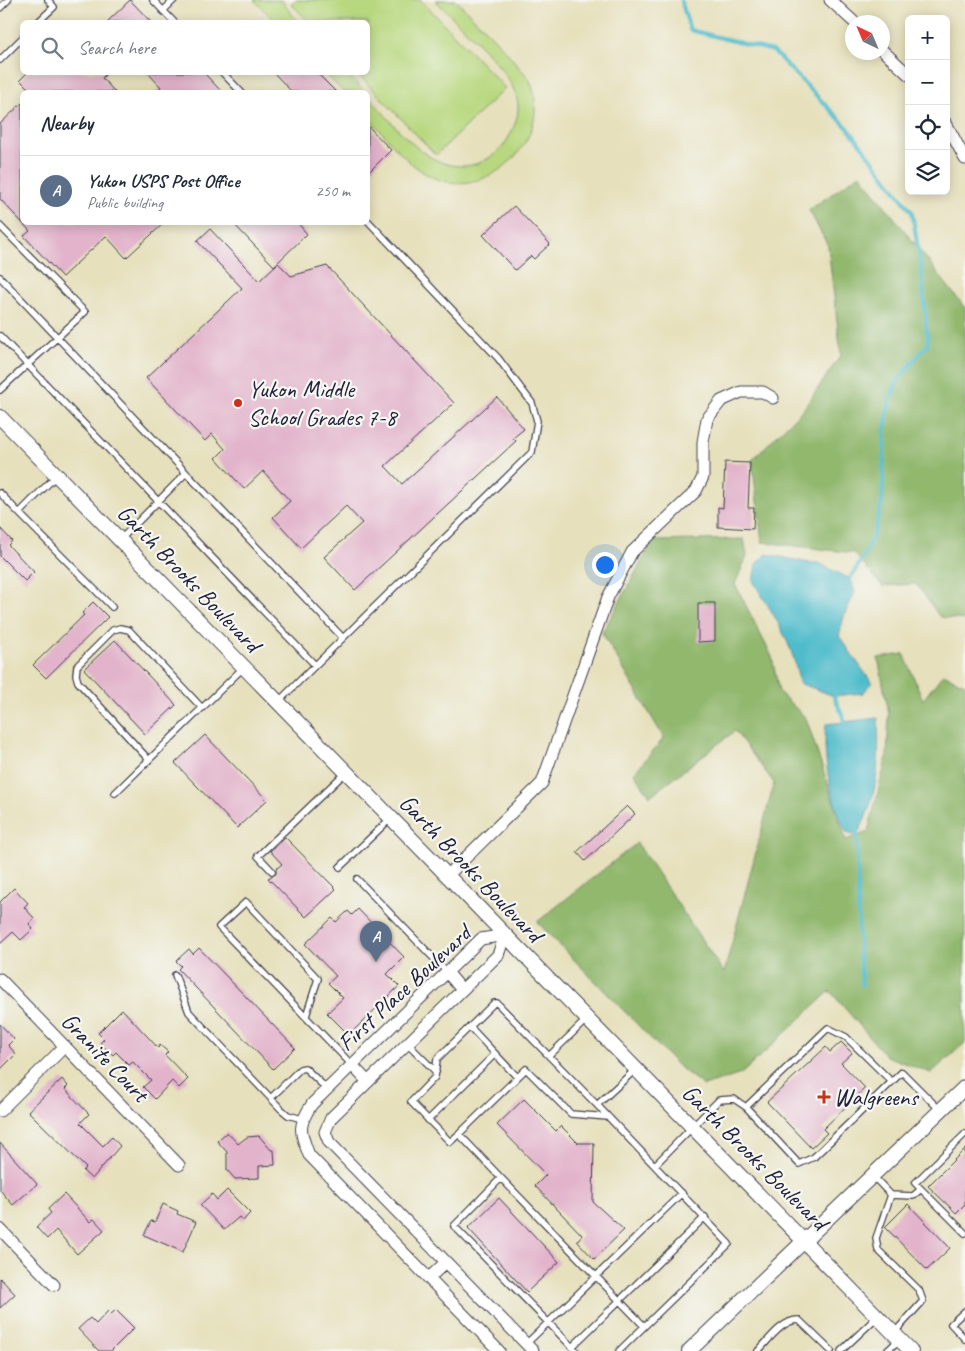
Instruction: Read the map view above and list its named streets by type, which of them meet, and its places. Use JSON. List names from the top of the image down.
{
  "streets": {
    "street": ["Garth Brooks Boulevard", "First Place Boulevard", "Granite Court"]
  },
  "crossings": [
    ["Garth Brooks Boulevard", "First Place Boulevard"]
  ],
  "places": {
    "other": ["Yukon Middle School Grades 7-8"],
    "health": ["Walgreens"]
  },
  "north": "top left",
  "page": {
    "map_buttons": ["+", "−"],
    "search": "Search here",
    "heading": "Nearby",
    "list": [
      {
        "mark": "A",
        "name": "Yukon USPS Post Office",
        "note": "Public building",
        "value": "250 m"
      }
    ],
    "pins": "A"
  }
}
